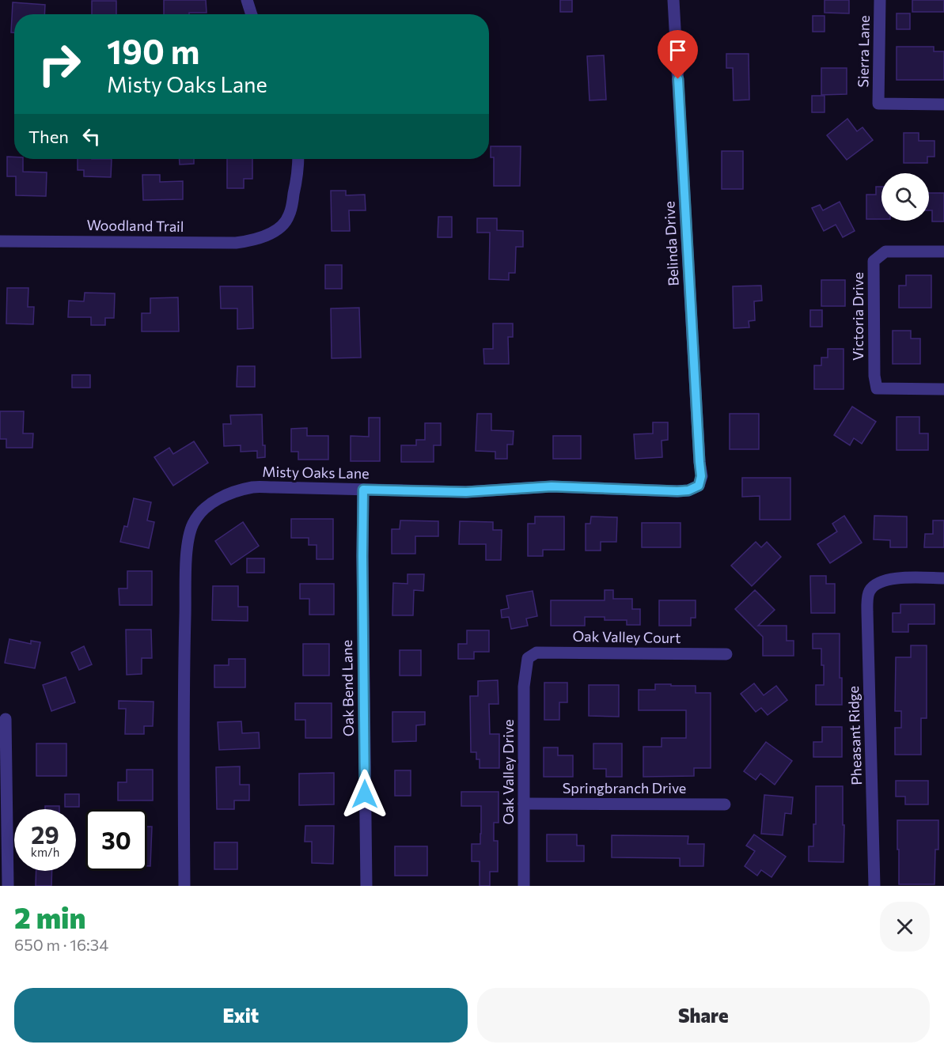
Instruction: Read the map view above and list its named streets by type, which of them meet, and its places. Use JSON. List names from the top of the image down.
{
  "streets": {
    "street": [
      "Sierra Lane",
      "Woodland Trail",
      "Belinda Drive",
      "Victoria Drive",
      "Misty Oaks Lane",
      "Oak Valley Court",
      "Oak Bend Lane",
      "Pheasant Ridge",
      "Oak Valley Drive",
      "Springbranch Drive"
    ]
  },
  "crossings": [
    ["Belinda Drive", "Misty Oaks Lane"],
    ["Misty Oaks Lane", "Oak Bend Lane"],
    ["Oak Valley Court", "Oak Valley Drive"],
    ["Oak Valley Drive", "Springbranch Drive"]
  ],
  "page": {
    "turn": ["190 m", "Misty Oaks Lane"],
    "then": "Then",
    "speed": "29 km/h",
    "limit": "30",
    "heading": ["2 min", "650 m · 16:34"],
    "buttons": ["Exit", "Share"]
  }
}
